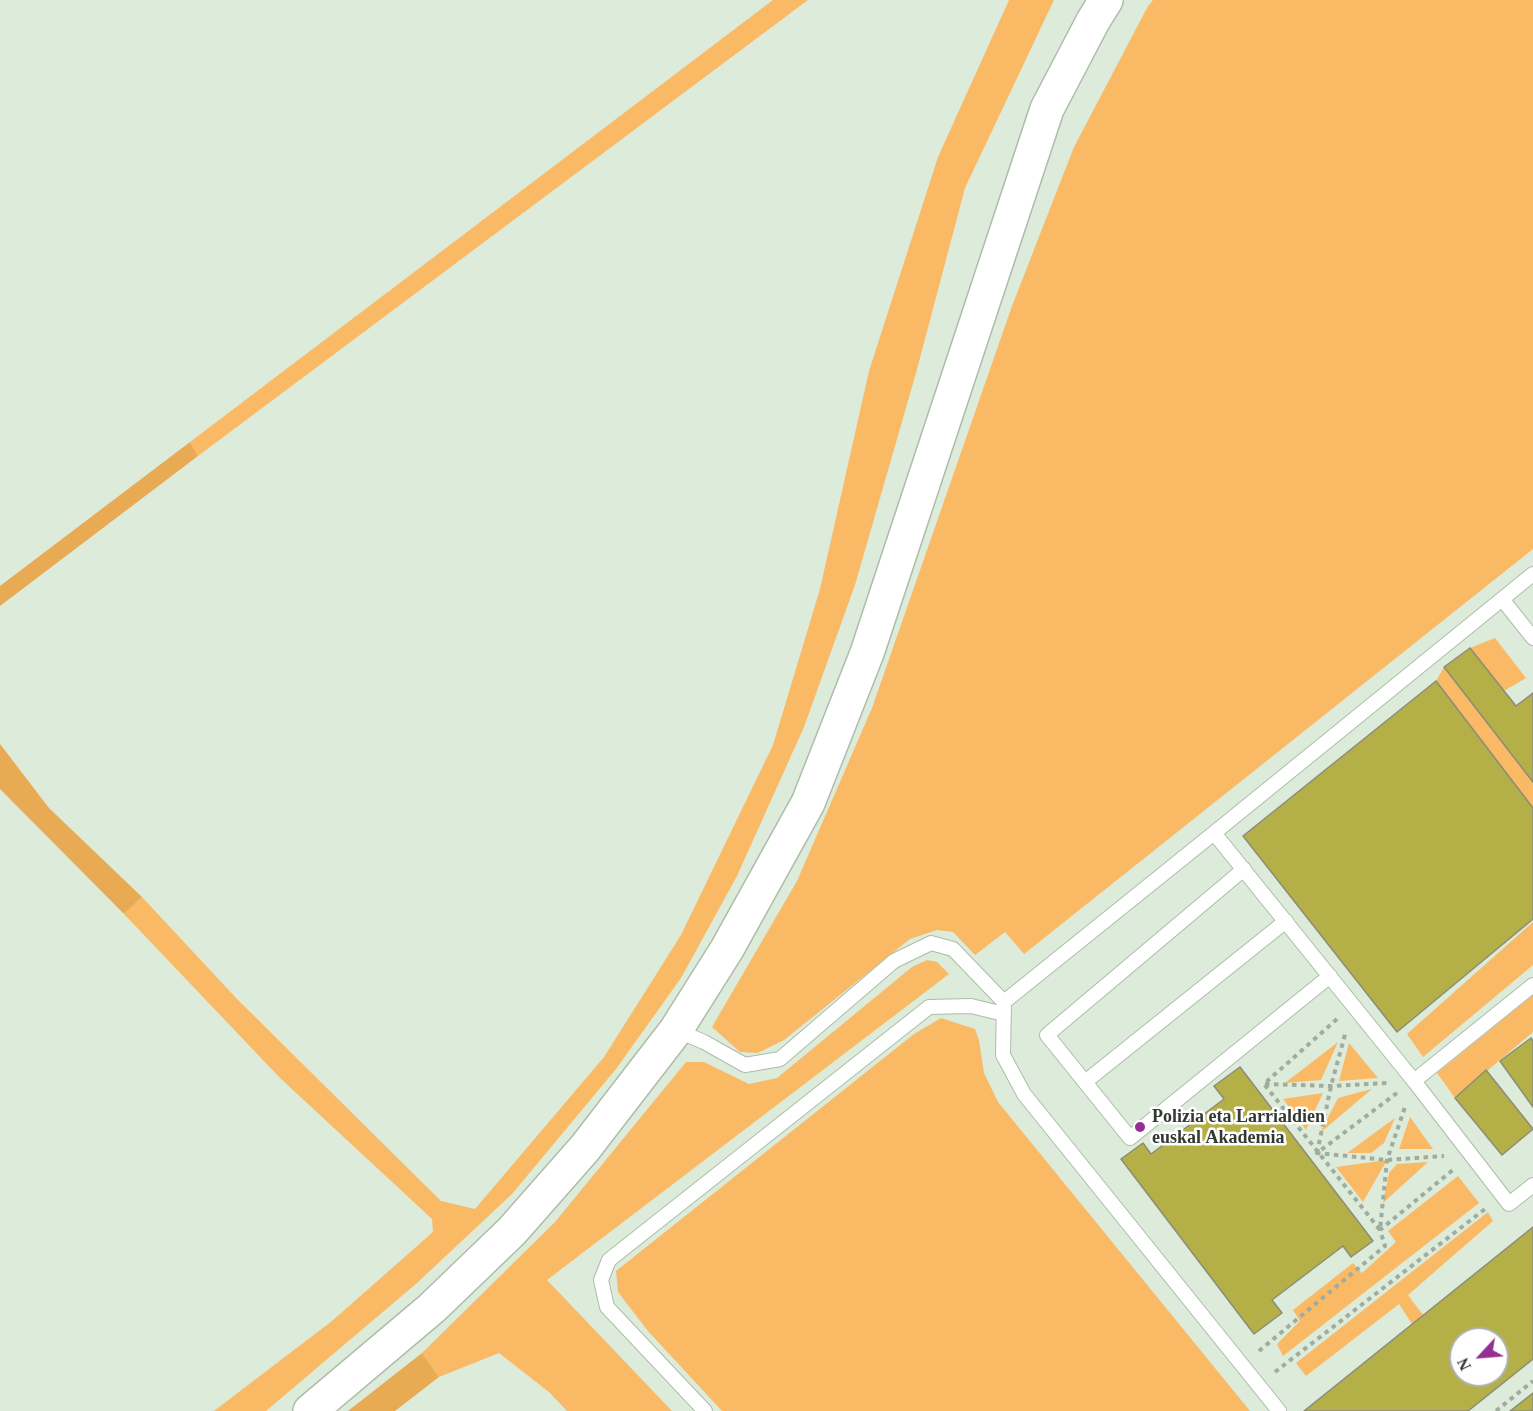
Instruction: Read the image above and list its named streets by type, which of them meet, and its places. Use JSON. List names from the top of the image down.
{
  "places": ["Polizia eta Larrialdien euskal Akademia"],
  "north": "bottom left"
}
